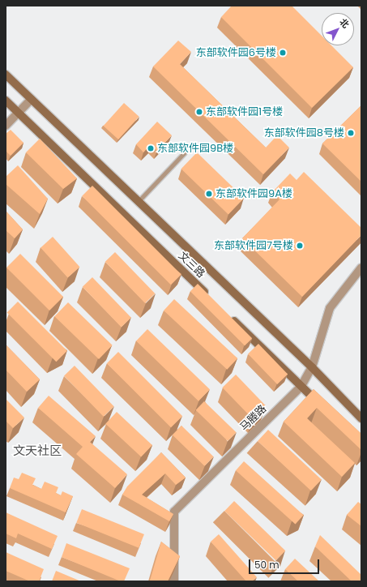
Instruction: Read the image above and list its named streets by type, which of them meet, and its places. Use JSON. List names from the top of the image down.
{
  "streets": {
    "main road": ["文三路"],
    "street": ["马塍路"]
  },
  "crossings": [
    ["文三路", "马塍路"]
  ],
  "districts": ["文天社区"],
  "places": [
    "东部软件园6号楼",
    "东部软件园1号楼",
    "东部软件园8号楼",
    "东部软件园9B楼",
    "东部软件园9A楼",
    "东部软件园7号楼"
  ],
  "scale_bar": "50 m",
  "north": "top right"
}
